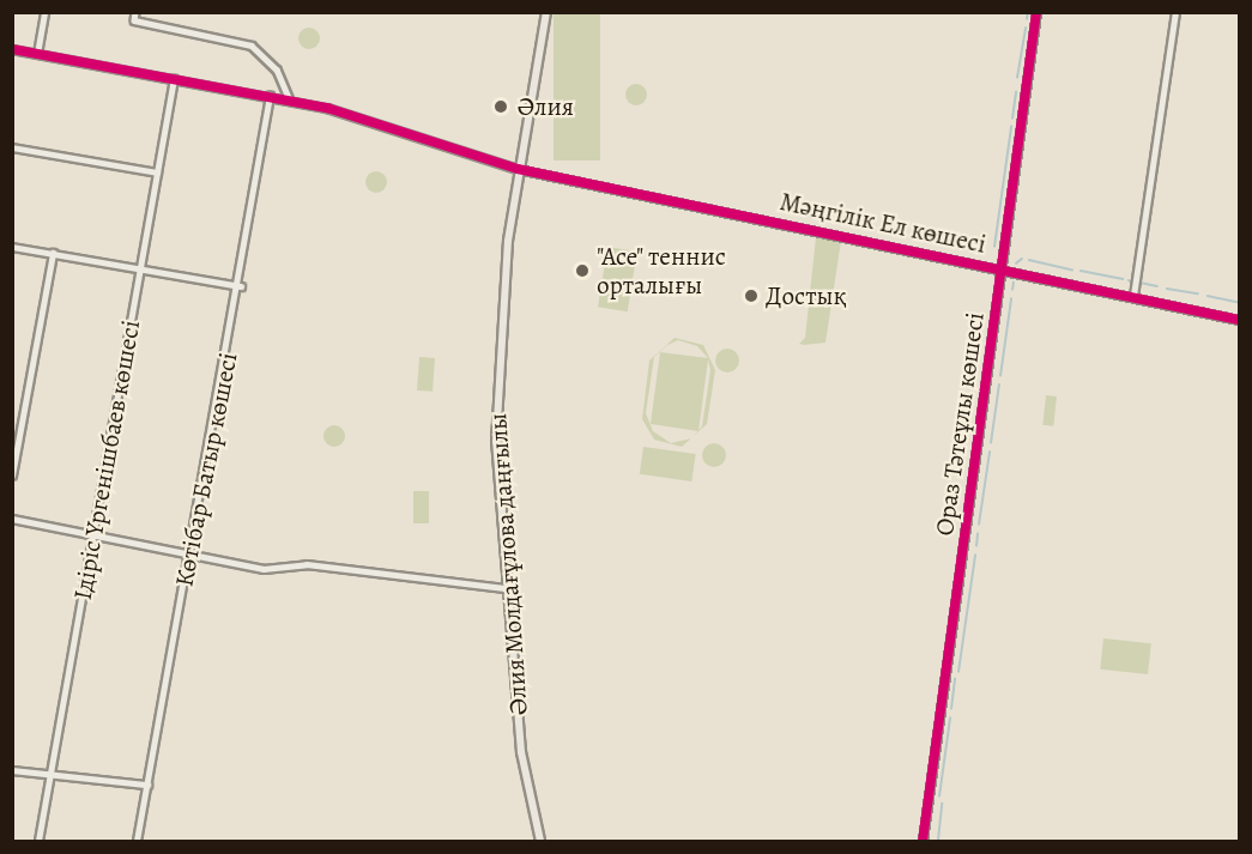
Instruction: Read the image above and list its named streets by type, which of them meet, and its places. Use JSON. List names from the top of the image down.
{
  "streets": {
    "main road": ["Әлия Молдағұлова даңғылы"],
    "street": [
      "Мәңгілік Ел көшесі",
      "Ораз Тәтеұлы көшесі",
      "Ідіріс Үргенішбаев көшесі",
      "Көтібар Батыр көшесі"
    ]
  },
  "crossings": [
    ["Мәңгілік Ел көшесі", "Ораз Тәтеұлы көшесі"],
    ["Мәңгілік Ел көшесі", "Ідіріс Үргенішбаев көшесі"],
    ["Мәңгілік Ел көшесі", "Көтібар Батыр көшесі"],
    ["Мәңгілік Ел көшесі", "Әлия Молдағұлова даңғылы"]
  ],
  "places": ["Әлия", "\"Ace\" теннис орталығы", "Достық"]
}
